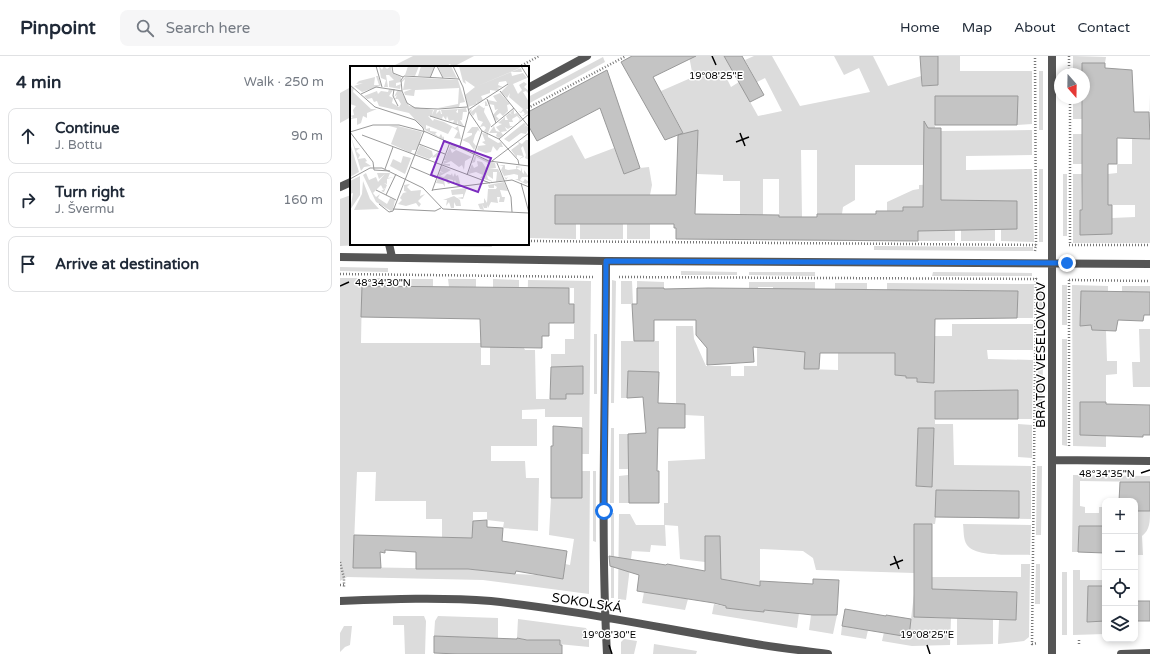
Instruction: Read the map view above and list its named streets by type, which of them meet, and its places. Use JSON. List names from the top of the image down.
{
  "streets": {
    "street": ["BRATOV VESELOVCOV", "SOKOLSKÁ"]
  },
  "north": "bottom",
  "page": {
    "header": "Pinpoint",
    "search": "Search here",
    "nav": [
      "Home",
      "Map",
      "About",
      "Contact"
    ],
    "heading": ["4 min", "Walk · 250 m"],
    "list": [
      ["Continue", "J. Bottu", "90 m"],
      ["Turn right", "J. Švermu", "160 m"],
      "Arrive at destination"
    ],
    "map_buttons": ["+", "−"]
  },
  "coordinates": [
    "19°08'25\"E",
    "48°34'30\"N",
    "48°34'35\"N",
    "19°08'30\"E"
  ]
}
